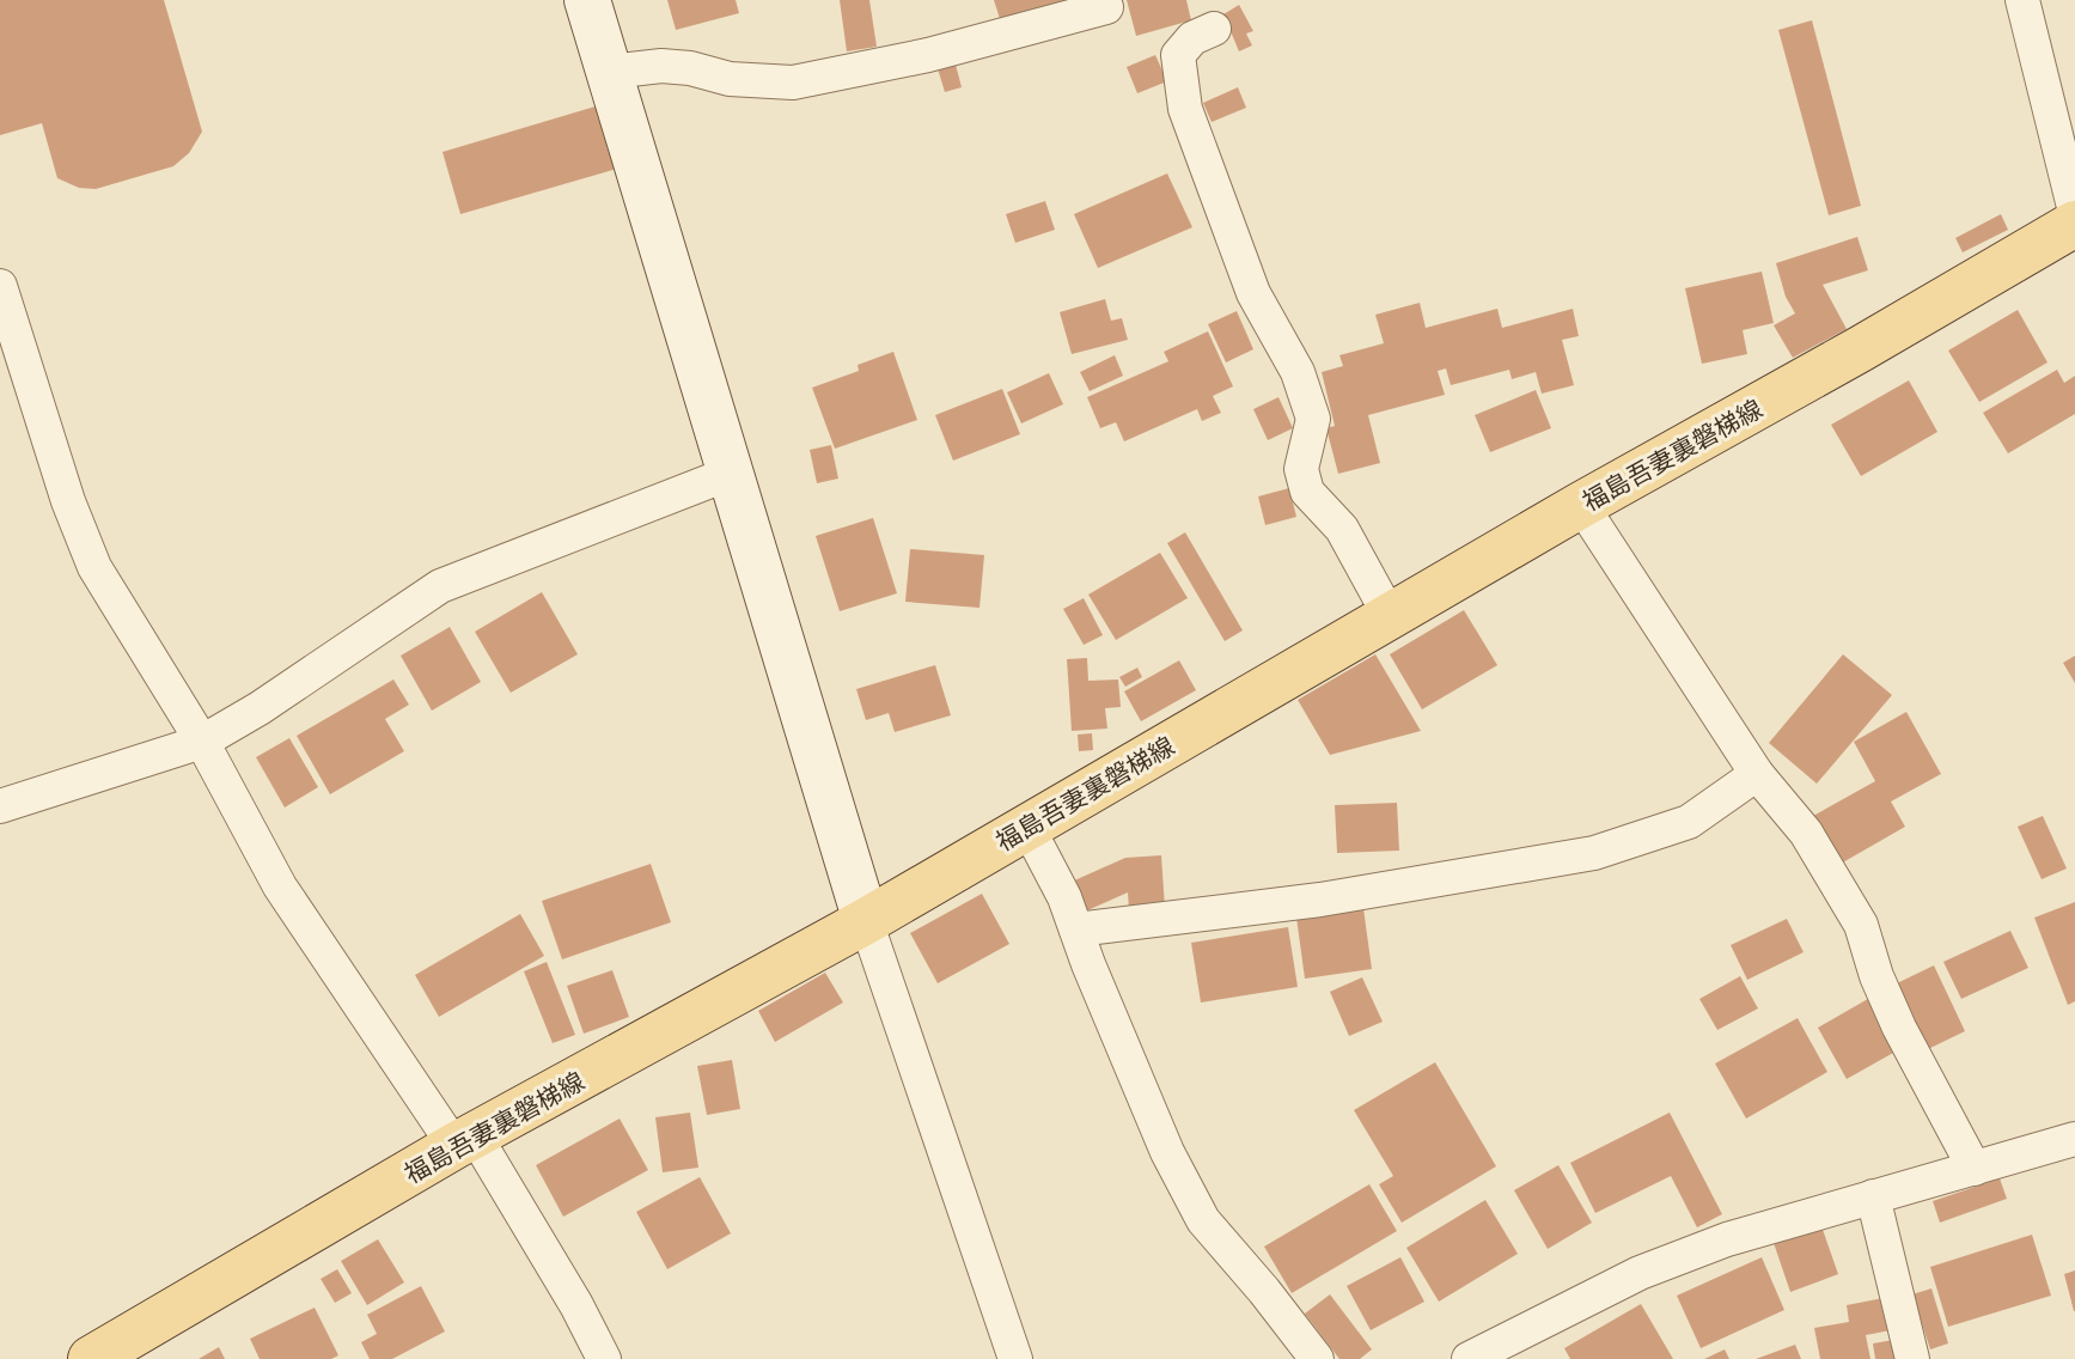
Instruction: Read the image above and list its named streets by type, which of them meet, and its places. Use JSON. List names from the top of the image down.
{
  "streets": {
    "main road": ["福島吾妻裏磐梯線"]
  }
}
